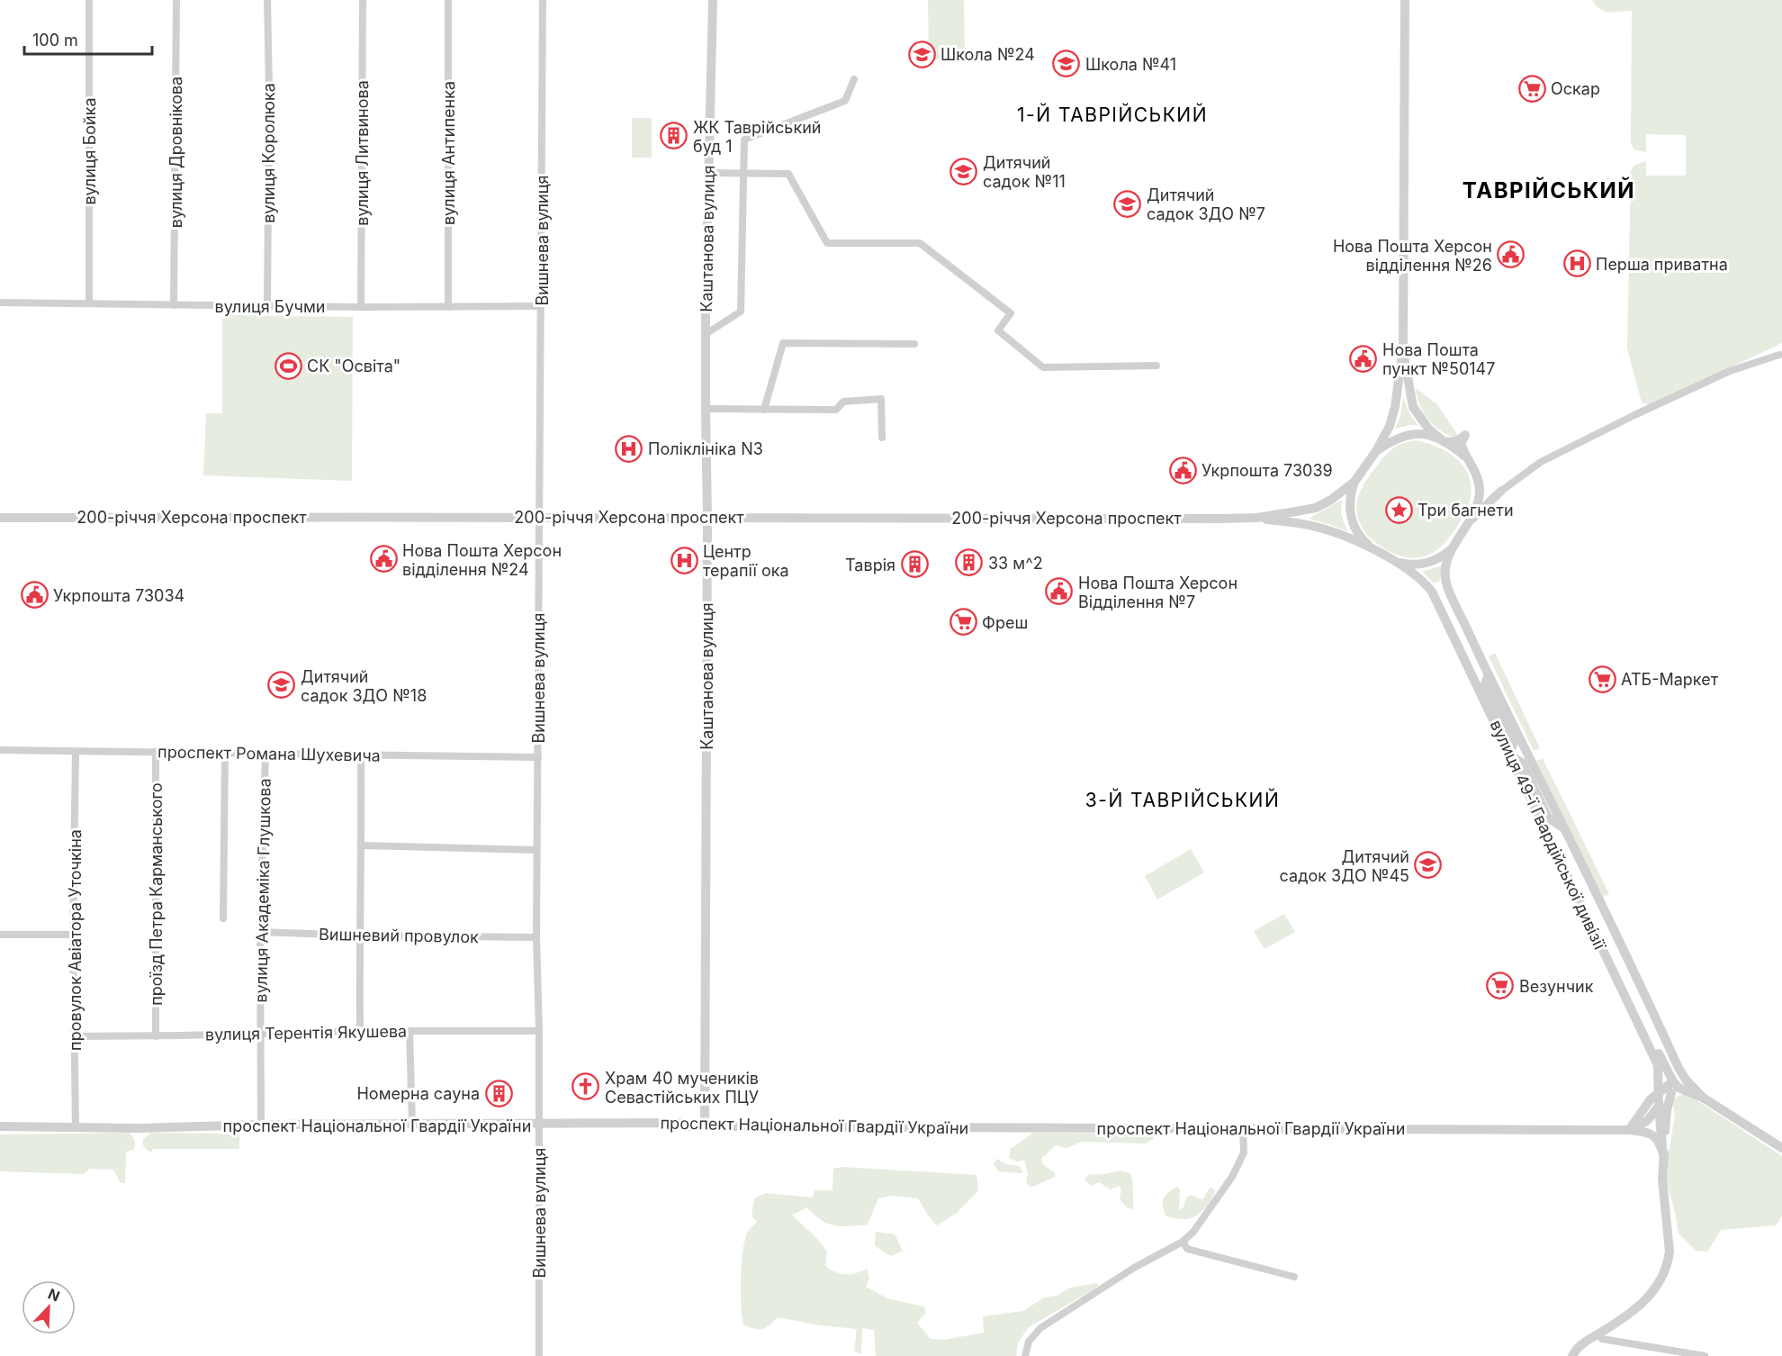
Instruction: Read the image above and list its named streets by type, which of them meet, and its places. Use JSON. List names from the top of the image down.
{
  "streets": {
    "street": [
      "вулиця Бойка",
      "вулиця Дровнікова",
      "вулиця Королюка",
      "вулиця Литвинова",
      "вулиця Антипенка",
      "Каштанова вулиця",
      "Вишнева вулиця",
      "вулиця Бучми",
      "200-річчя Херсона проспект",
      "проспект Романа Шухевича",
      "вулиця 49-ї Гвардійської дивізії",
      "вулиця Академіка Глушкова",
      "проїзд Петра Карманського",
      "Вишневий провулок",
      "провулок Авіатора Уточкіна",
      "вулиця Терентія Якушева",
      "проспект Національної Гвардії України"
    ]
  },
  "crossings": [
    ["вулиця Бойка", "вулиця Бучми"],
    ["вулиця Дровнікова", "вулиця Бучми"],
    ["вулиця Королюка", "вулиця Бучми"],
    ["вулиця Литвинова", "вулиця Бучми"],
    ["вулиця Антипенка", "вулиця Бучми"],
    ["Каштанова вулиця", "200-річчя Херсона проспект"],
    ["Каштанова вулиця", "проспект Національної Гвардії України"],
    ["Вишнева вулиця", "вулиця Бучми"],
    ["Вишнева вулиця", "200-річчя Херсона проспект"],
    ["Вишнева вулиця", "проспект Романа Шухевича"],
    ["Вишнева вулиця", "Вишневий провулок"],
    ["Вишнева вулиця", "вулиця Терентія Якушева"],
    ["Вишнева вулиця", "проспект Національної Гвардії України"],
    ["проспект Романа Шухевича", "вулиця Академіка Глушкова"],
    ["проспект Романа Шухевича", "проїзд Петра Карманського"],
    ["проспект Романа Шухевича", "провулок Авіатора Уточкіна"],
    ["вулиця Академіка Глушкова", "Вишневий провулок"],
    ["вулиця Академіка Глушкова", "вулиця Терентія Якушева"],
    ["вулиця Академіка Глушкова", "проспект Національної Гвардії України"],
    ["проїзд Петра Карманського", "вулиця Терентія Якушева"],
    ["провулок Авіатора Уточкіна", "вулиця Терентія Якушева"],
    ["провулок Авіатора Уточкіна", "проспект Національної Гвардії України"]
  ],
  "districts": ["1-Й ТАВРІЙСЬКИЙ", "ТАВРІЙСЬКИЙ", "3-Й ТАВРІЙСЬКИЙ"],
  "places": {
    "school or university": [
      "Школа №24",
      "Школа №41",
      "Дитячий садок №11",
      "Дитячий садок ЗДО №7",
      "Дитячий садок ЗДО №18",
      "Дитячий садок ЗДО №45"
    ],
    "supermarket": [
      "Оскар",
      "Фреш",
      "АТБ-Маркет",
      "Везунчик"
    ],
    "building": [
      "ЖК Таврійський буд 1",
      "33 м^2",
      "Таврія",
      "Номерна сауна"
    ],
    "public building": [
      "Нова Пошта Херсон відділення №26",
      "Нова Пошта пункт №50147",
      "Укрпошта 73039",
      "Нова Пошта Херсон відділення №24",
      "Нова Пошта Херсон Відділення №7",
      "Укрпошта 73034"
    ],
    "hospital": ["Перша приватна", "Поліклініка N3", "Центр терапії ока"],
    "sports": ["СК \"Освіта\""],
    "place": ["Три багнети"],
    "church": ["Храм 40 мучеників Севастійських ПЦУ"]
  },
  "scale_bar": "100 m",
  "north": "top right"
}
